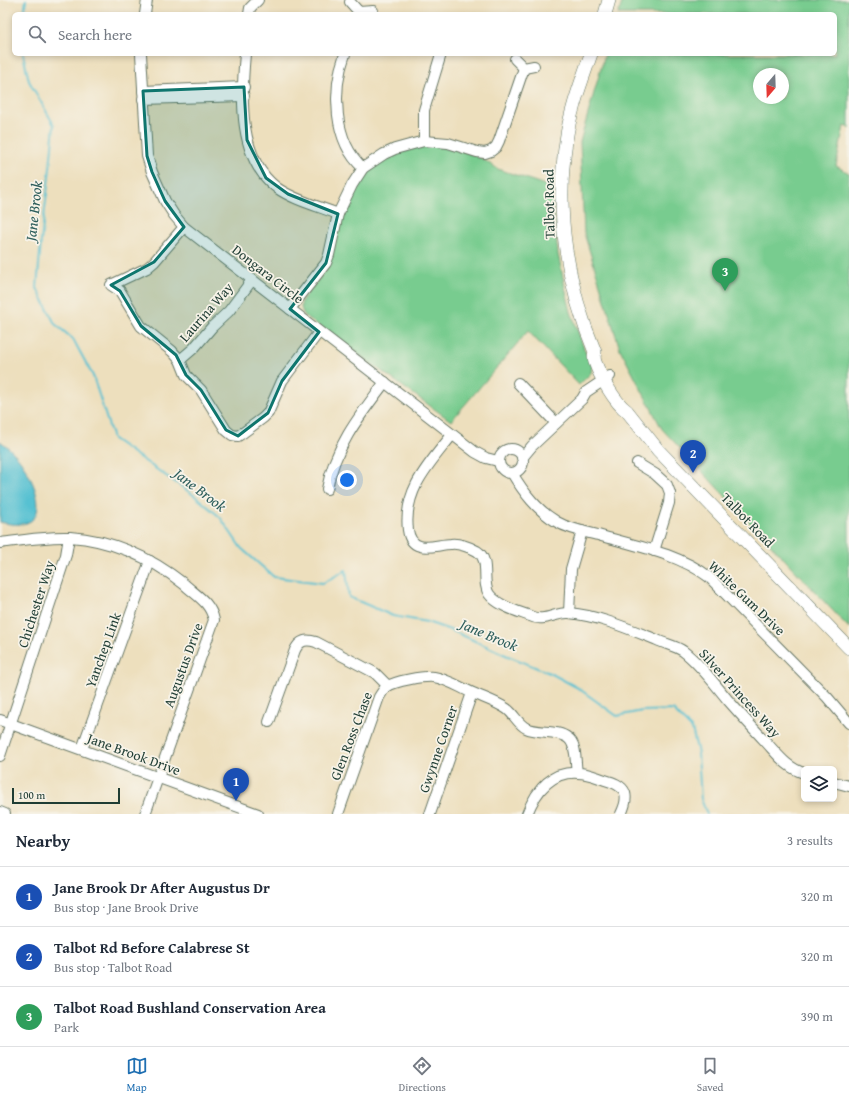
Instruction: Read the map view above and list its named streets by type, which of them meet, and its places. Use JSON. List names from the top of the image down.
{
  "streets": {
    "main road": ["Talbot Road"],
    "street": [
      "Dongara Circle",
      "Laurina Way",
      "White Gum Drive",
      "Chichester Way",
      "Yanchep Link",
      "Augustus Drive",
      "Silver Princess Way",
      "Glen Ross Chase",
      "Gwynne Corner",
      "Jane Brook Drive"
    ]
  },
  "crossings": [
    ["Dongara Circle", "Laurina Way"],
    ["Dongara Circle", "White Gum Drive"],
    ["Dongara Circle", "Silver Princess Way"],
    ["Chichester Way", "Augustus Drive"],
    ["Chichester Way", "Jane Brook Drive"],
    ["Yanchep Link", "Augustus Drive"],
    ["Yanchep Link", "Jane Brook Drive"],
    ["Augustus Drive", "Jane Brook Drive"],
    ["Glen Ross Chase", "Gwynne Corner"]
  ],
  "water": ["Jane Brook"],
  "scale_bar": "100 m",
  "north": "bottom",
  "page": {
    "search": "Search here",
    "pins": ["3", "2", "1"],
    "scale": "100 m",
    "heading": ["Nearby", "3 results"],
    "list": [
      {
        "mark": "1",
        "name": "Jane Brook Dr After Augustus Dr",
        "note": "Bus stop · Jane Brook Drive",
        "value": "320 m"
      },
      {
        "mark": "2",
        "name": "Talbot Rd Before Calabrese St",
        "note": "Bus stop · Talbot Road",
        "value": "320 m"
      },
      {
        "mark": "3",
        "name": "Talbot Road Bushland Conservation Area",
        "note": "Park",
        "value": "390 m"
      }
    ],
    "nav": ["Map", "Directions", "Saved"]
  }
}
